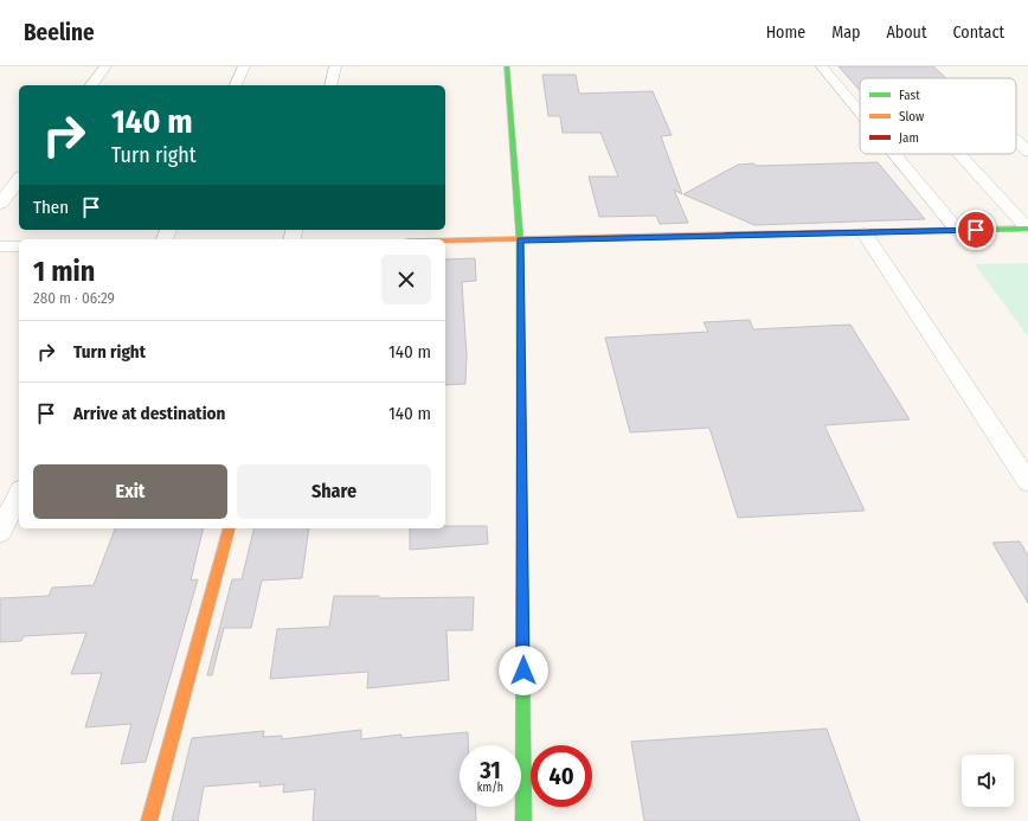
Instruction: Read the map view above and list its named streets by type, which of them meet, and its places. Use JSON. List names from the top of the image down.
{
  "legend": ["Fast", "Slow", "Jam"],
  "page": {
    "header": "Beeline",
    "nav": [
      "Home",
      "Map",
      "About",
      "Contact"
    ],
    "turn": ["140 m", "Turn right"],
    "then": "Then",
    "heading": ["1 min", "280 m · 06:29"],
    "list": [
      {
        "name": "Turn right",
        "value": "140 m"
      },
      {
        "name": "Arrive at destination",
        "value": "140 m"
      }
    ],
    "buttons": ["Exit", "Share"],
    "speed": "31 km/h",
    "limit": "40"
  }
}
